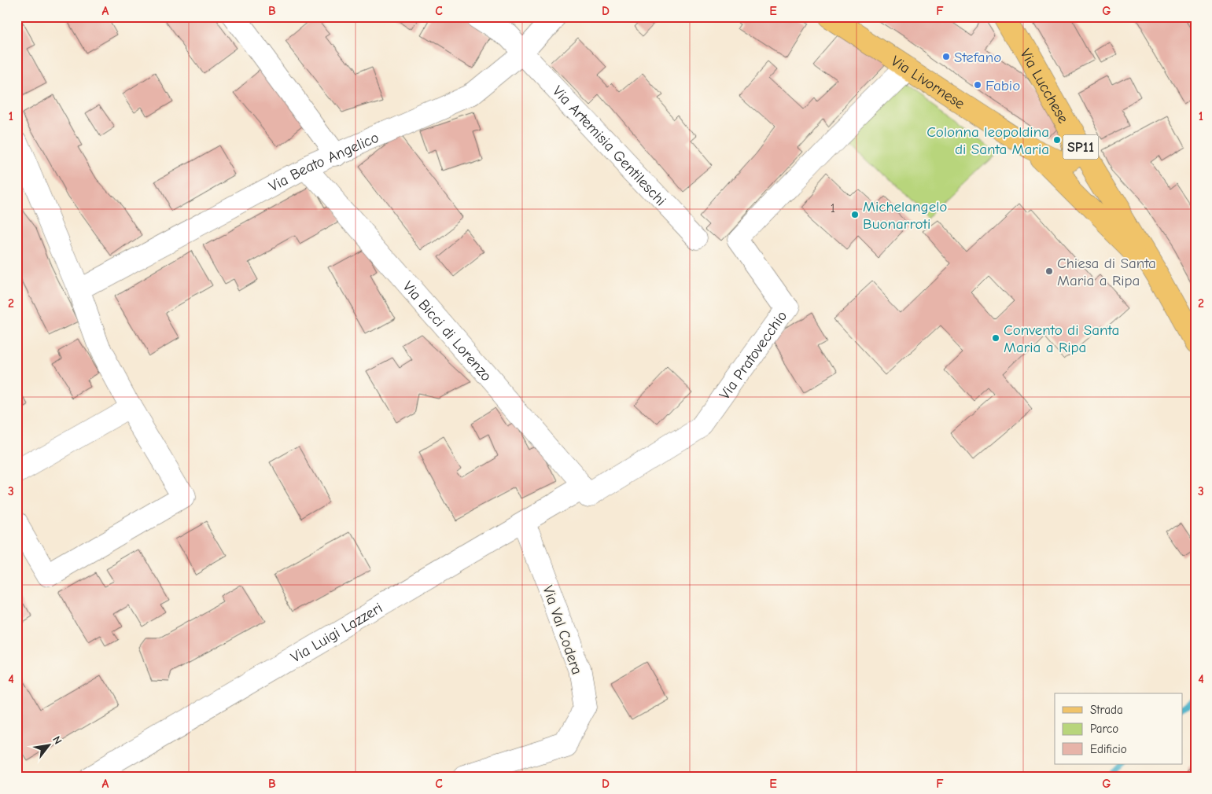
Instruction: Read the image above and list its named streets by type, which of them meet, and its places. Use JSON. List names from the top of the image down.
{
  "streets": {
    "main road": ["Via Livornese", "Via Lucchese", "SP11"],
    "street": [
      "Via Artemisia Gentileschi",
      "Via Beato Angelico",
      "Via Bicci di Lorenzo",
      "Via Pratovecchio",
      "Via Val Codera",
      "Via Luigi Lazzeri"
    ]
  },
  "crossings": [
    ["Via Livornese", "Via Lucchese"],
    ["Via Livornese", "Via Pratovecchio"],
    ["Via Artemisia Gentileschi", "Via Beato Angelico"],
    ["Via Beato Angelico", "Via Bicci di Lorenzo"],
    ["Via Bicci di Lorenzo", "Via Pratovecchio"],
    ["Via Bicci di Lorenzo", "Via Luigi Lazzeri"],
    ["Via Pratovecchio", "Via Luigi Lazzeri"],
    ["Via Val Codera", "Via Luigi Lazzeri"]
  ],
  "places": [
    "Stefano",
    "Fabio",
    "Colonna leopoldina di Santa Maria",
    "Michelangelo Buonarroti",
    "Chiesa di Santa Maria a Ripa",
    "Convento di Santa Maria a Ripa"
  ],
  "house_numbers": ["1"],
  "legend": ["Strada", "Parco", "Edificio"],
  "north": "top right",
  "grid": {
    "columns": [
      "A",
      "B",
      "C",
      "D",
      "E",
      "F",
      "G"
    ],
    "rows": [
      "1",
      "2",
      "3",
      "4"
    ]
  }
}
